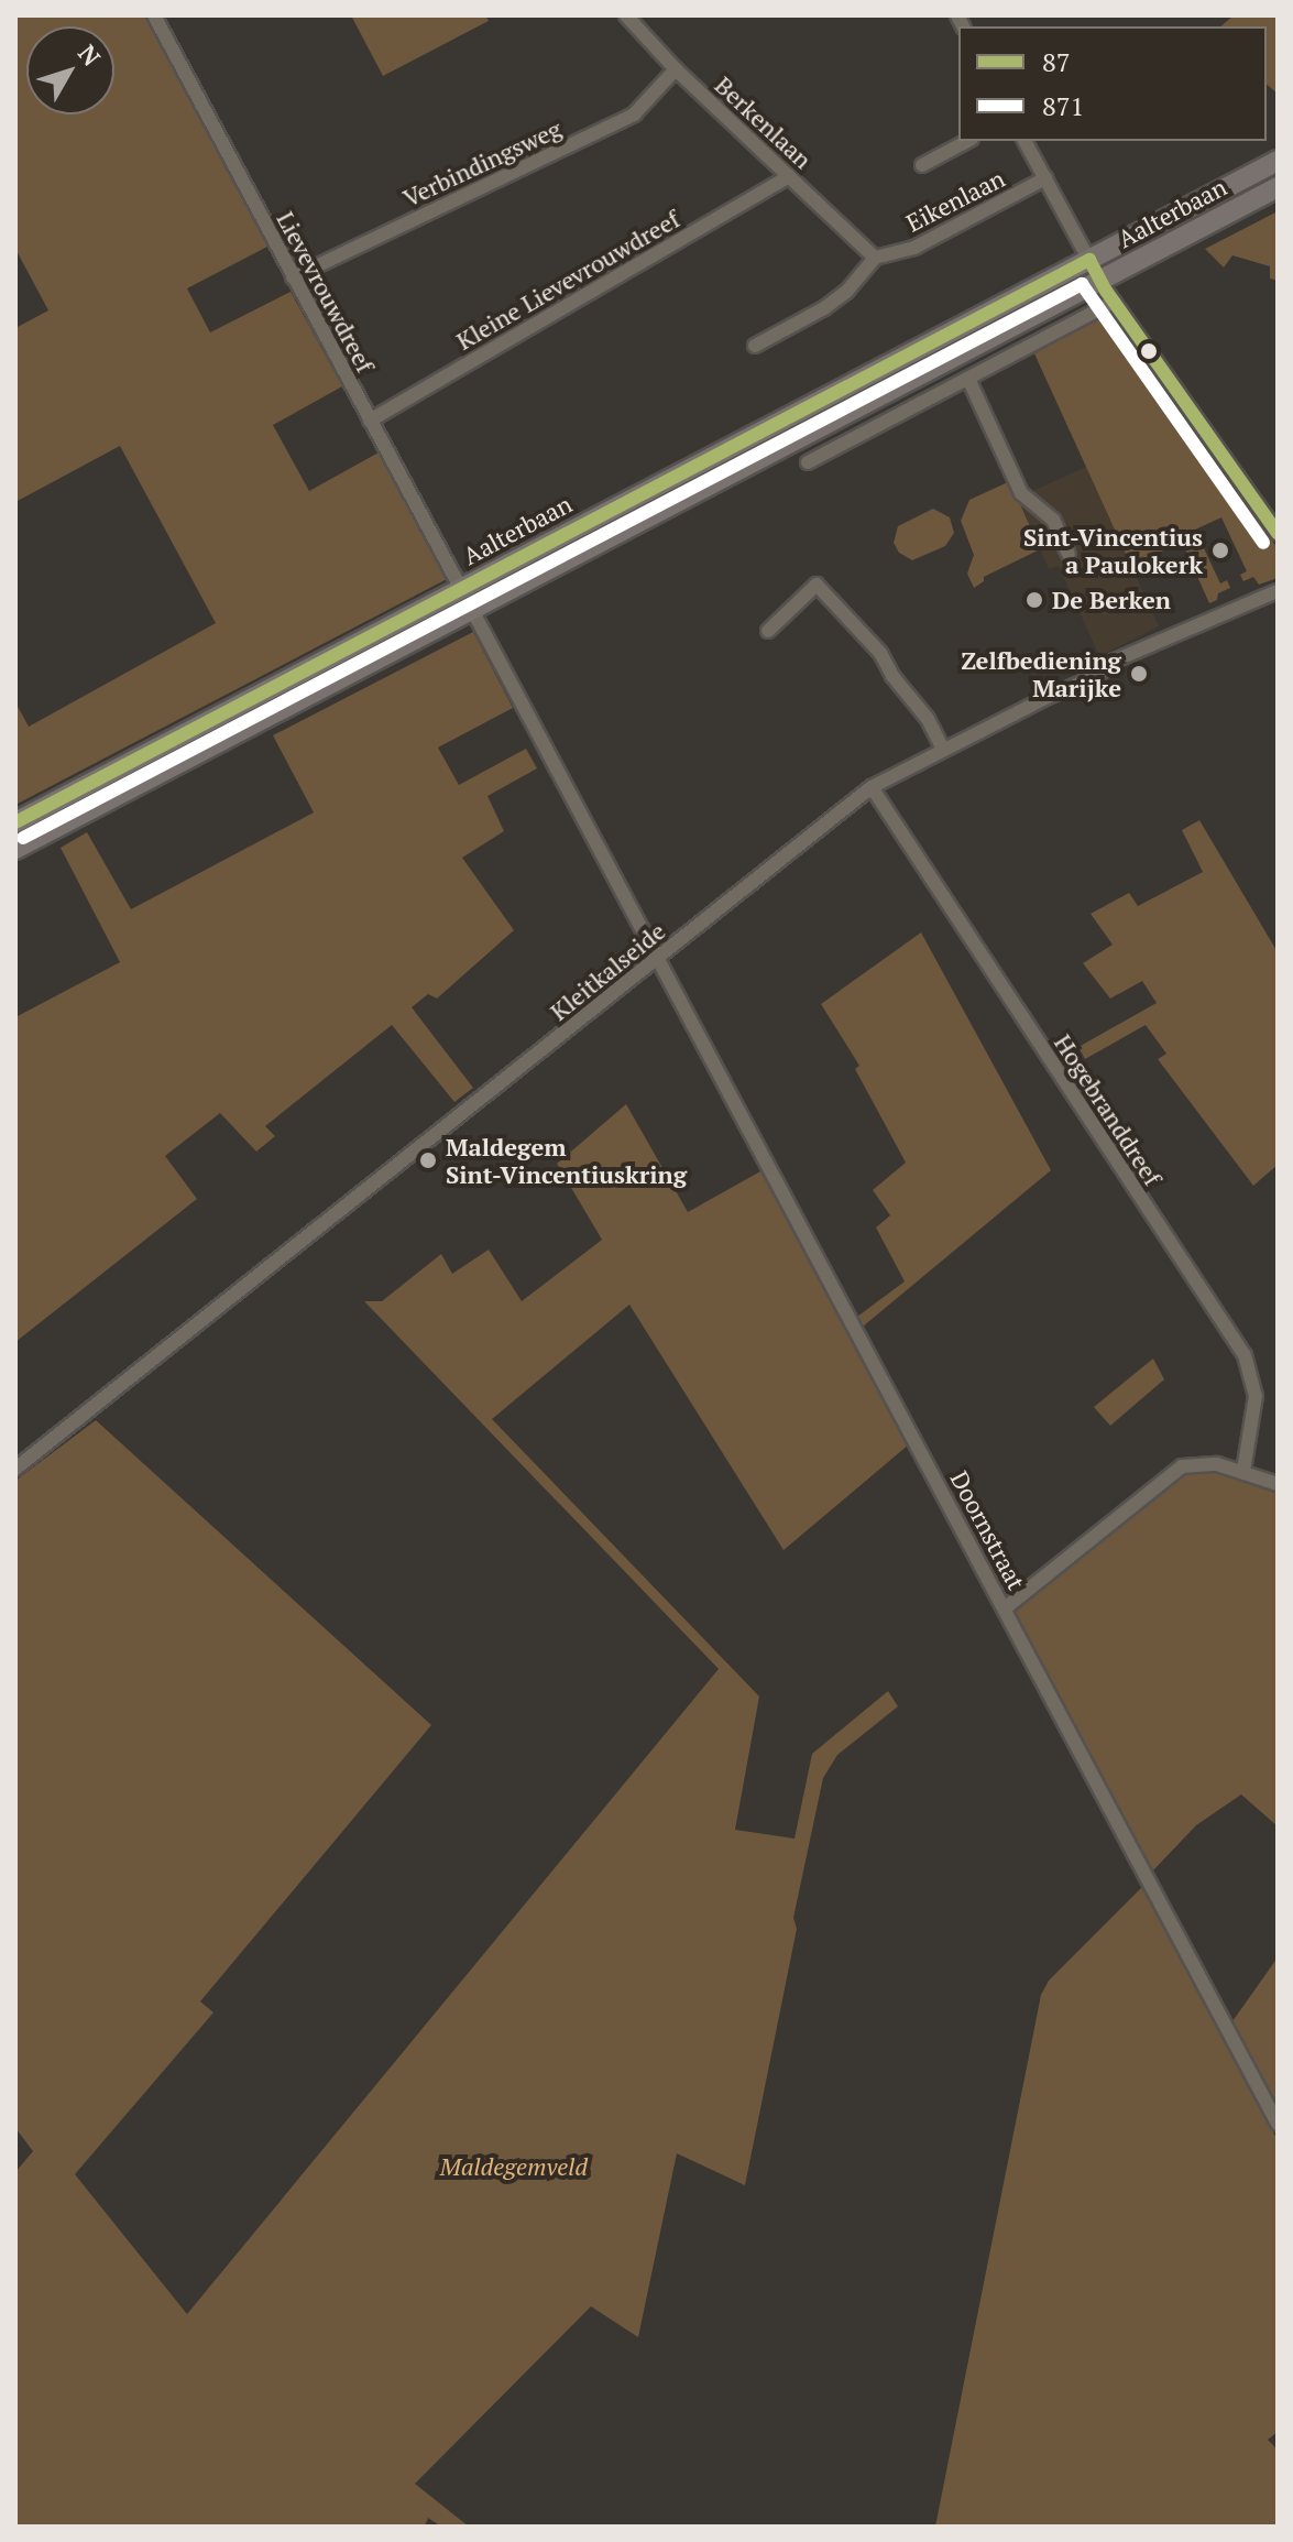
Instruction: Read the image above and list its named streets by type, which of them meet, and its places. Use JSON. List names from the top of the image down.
{
  "streets": {
    "highway": ["Aalterbaan"],
    "street": [
      "Berkenlaan",
      "Verbindingsweg",
      "Eikenlaan",
      "Kleine Lievevrouwdreef",
      "Lievevrouwdreef",
      "Kleitkalseide",
      "Hogebranddreef",
      "Doornstraat"
    ]
  },
  "crossings": [
    ["Berkenlaan", "Verbindingsweg"],
    ["Berkenlaan", "Eikenlaan"],
    ["Berkenlaan", "Kleine Lievevrouwdreef"],
    ["Verbindingsweg", "Lievevrouwdreef"],
    ["Aalterbaan", "Lievevrouwdreef"],
    ["Kleine Lievevrouwdreef", "Lievevrouwdreef"],
    ["Kleitkalseide", "Hogebranddreef"],
    ["Kleitkalseide", "Doornstraat"]
  ],
  "parks": ["Maldegemveld"],
  "places": [
    "Sint-Vincentius a Paulokerk",
    "De Berken",
    "Zelfbediening Marijke",
    "Maldegem Sint-Vincentiuskring"
  ],
  "lines": ["transit line 87", "transit line 871"],
  "legend": ["87", "871"],
  "north": "top right"
}
